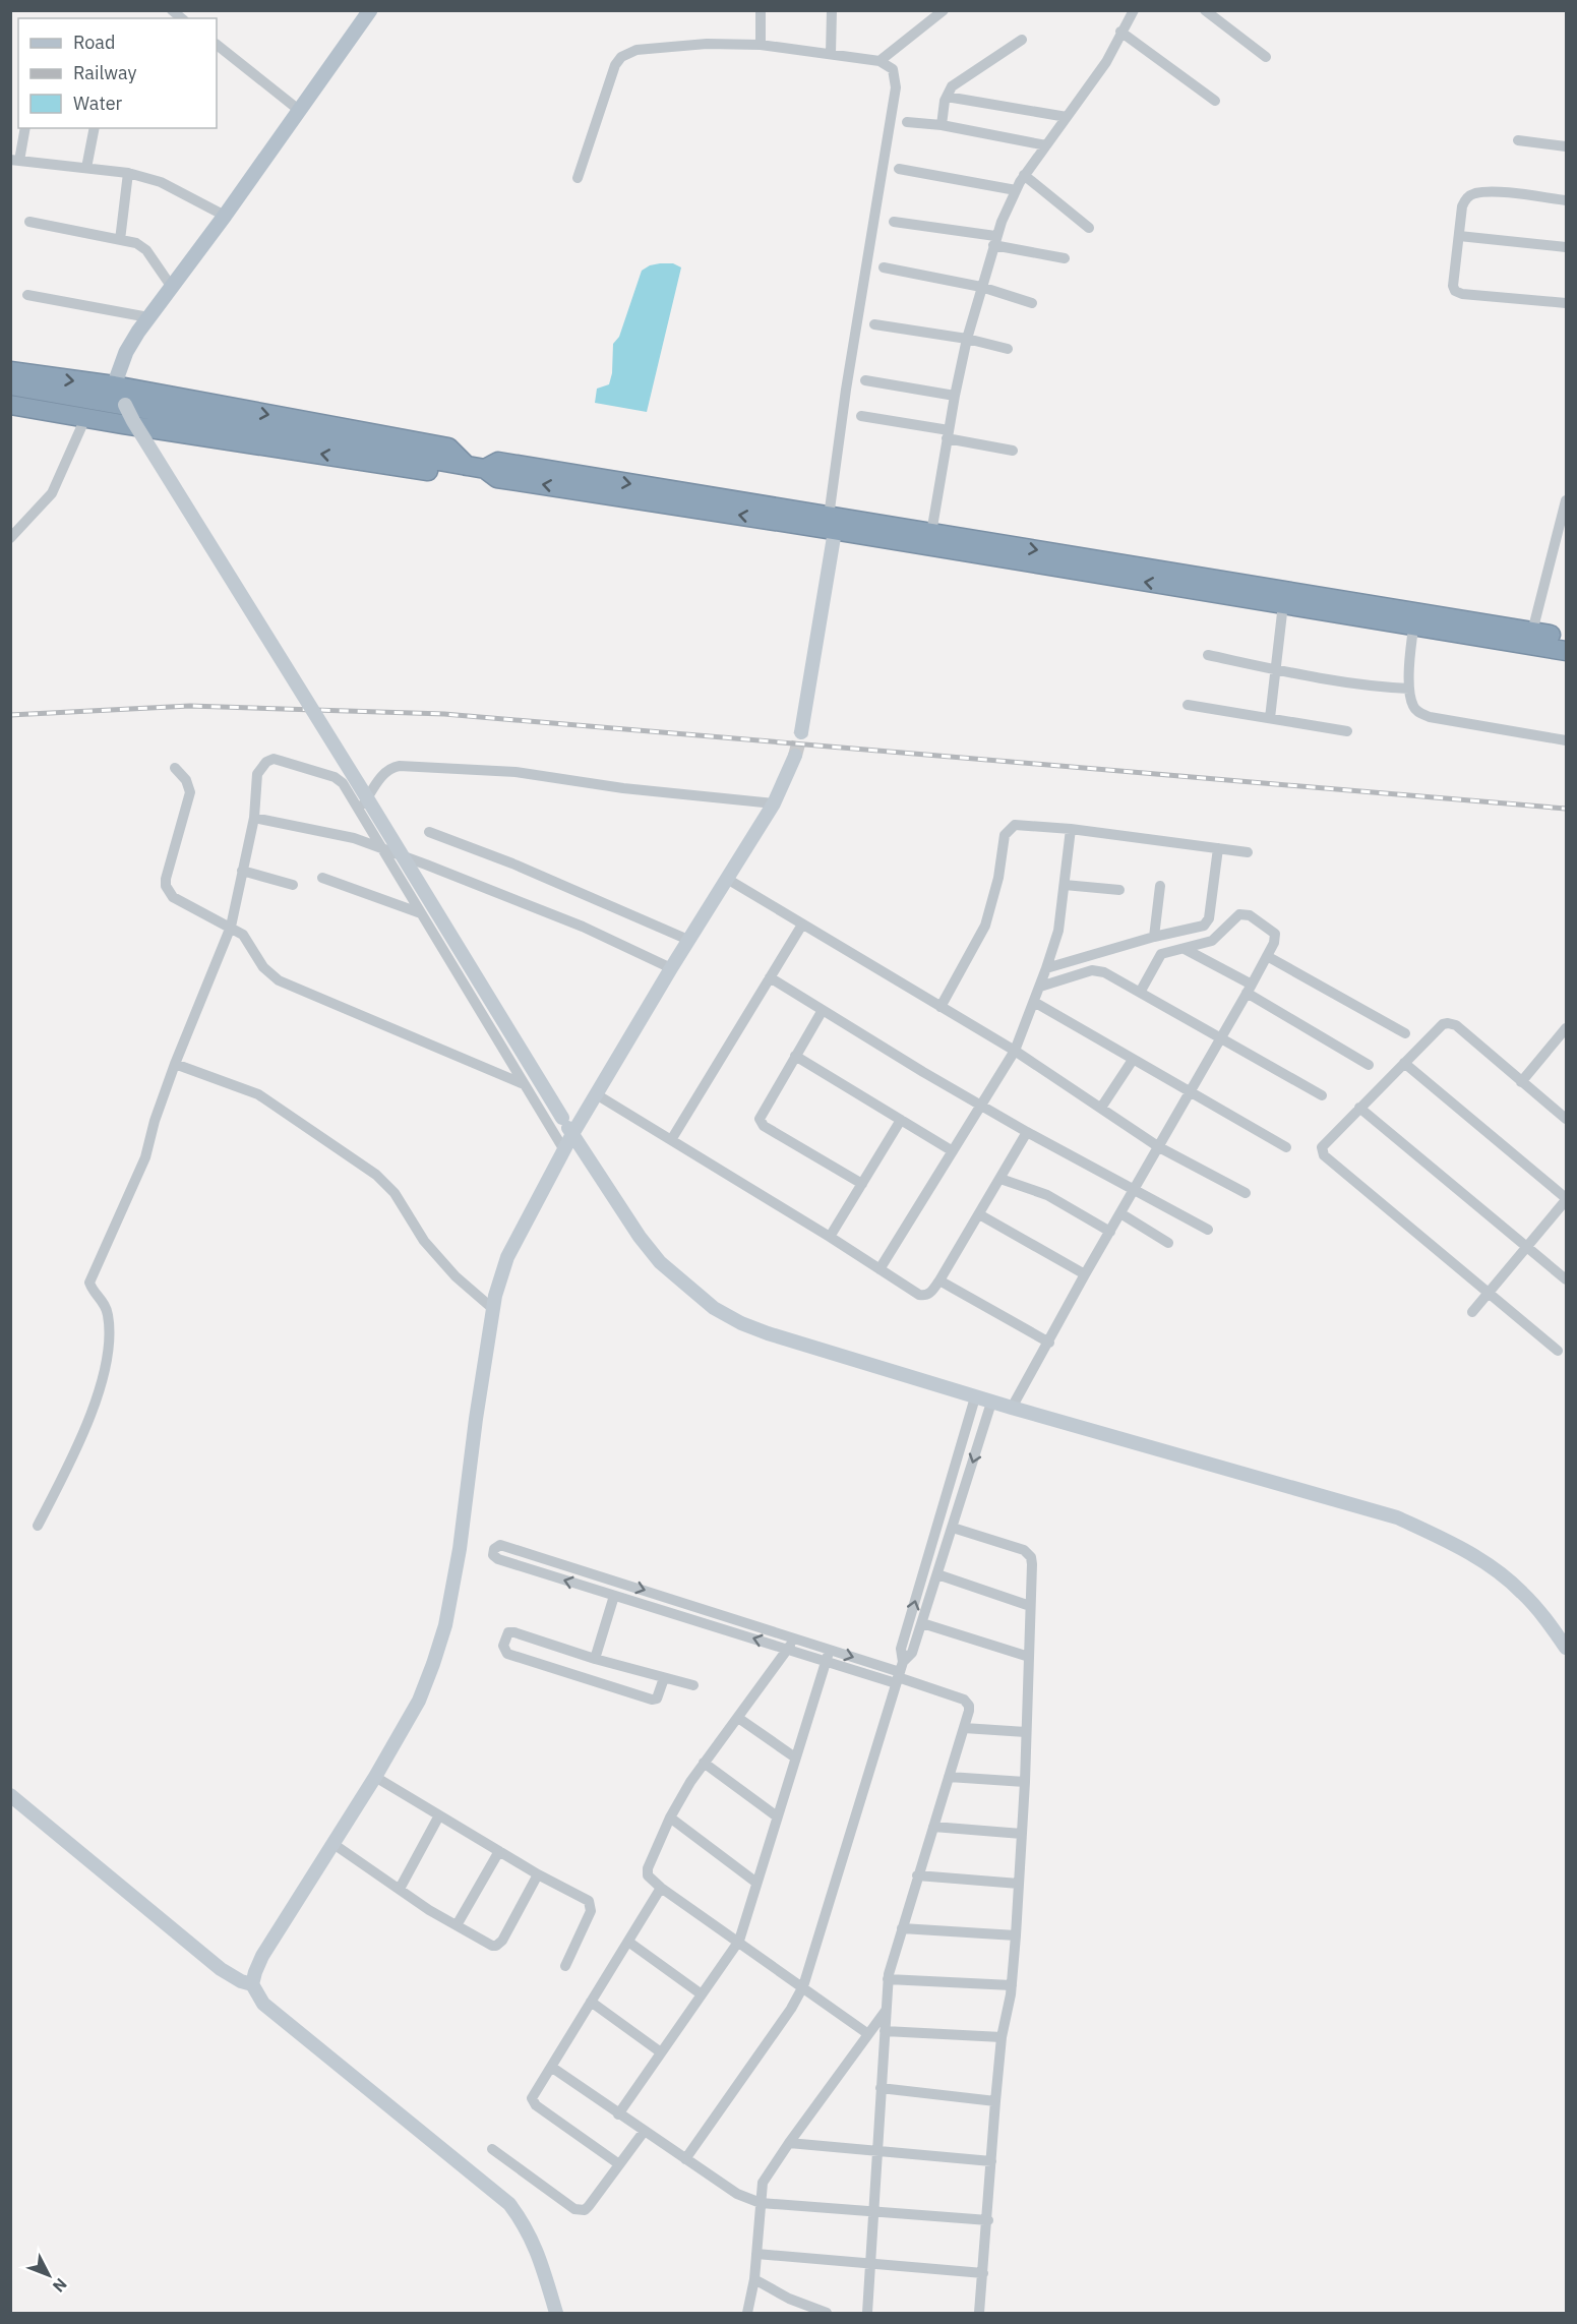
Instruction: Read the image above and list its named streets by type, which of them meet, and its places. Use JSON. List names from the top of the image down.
{
  "legend": ["Road", "Railway", "Water"],
  "north": "bottom right"
}
